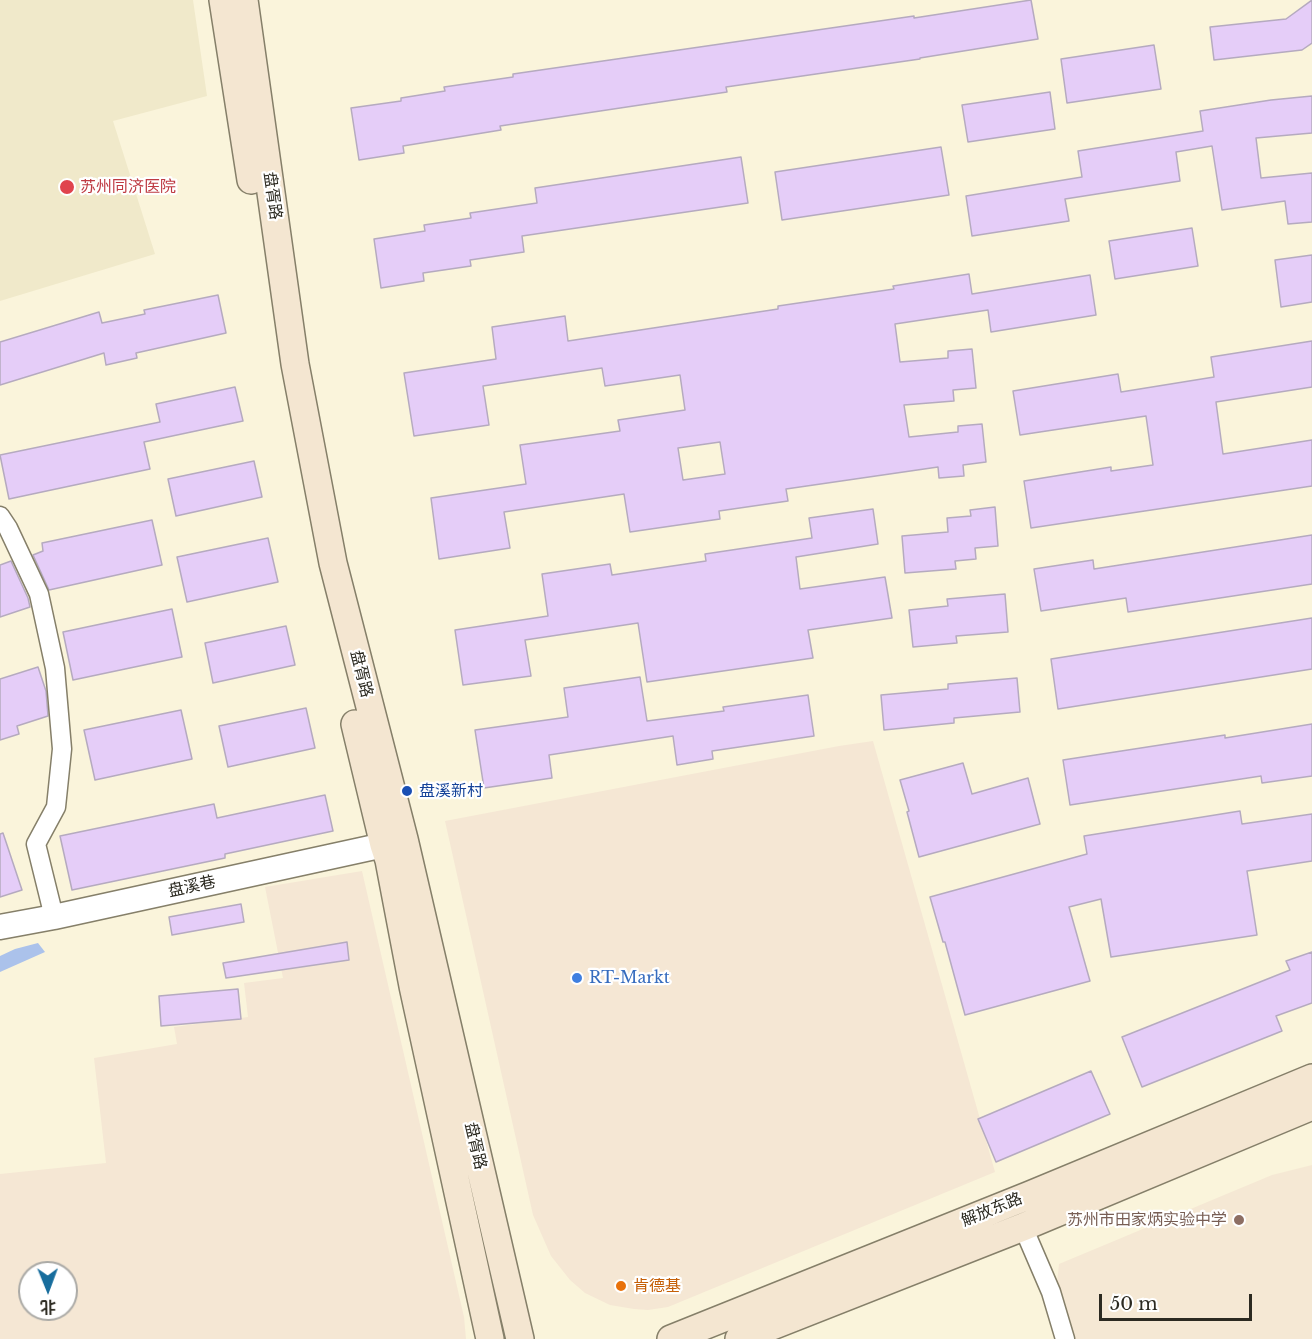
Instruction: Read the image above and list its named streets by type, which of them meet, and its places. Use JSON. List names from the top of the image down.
{
  "streets": {
    "main road": ["盘胥路", "解放东路"],
    "street": ["盘溪巷"]
  },
  "crossings": [
    ["盘胥路", "盘溪巷"]
  ],
  "places": [
    "苏州同济医院",
    "盘溪新村",
    "RT-Markt",
    "苏州市田家炳实验中学",
    "肯德基"
  ],
  "scale_bar": "50 m",
  "north": "bottom"
}
